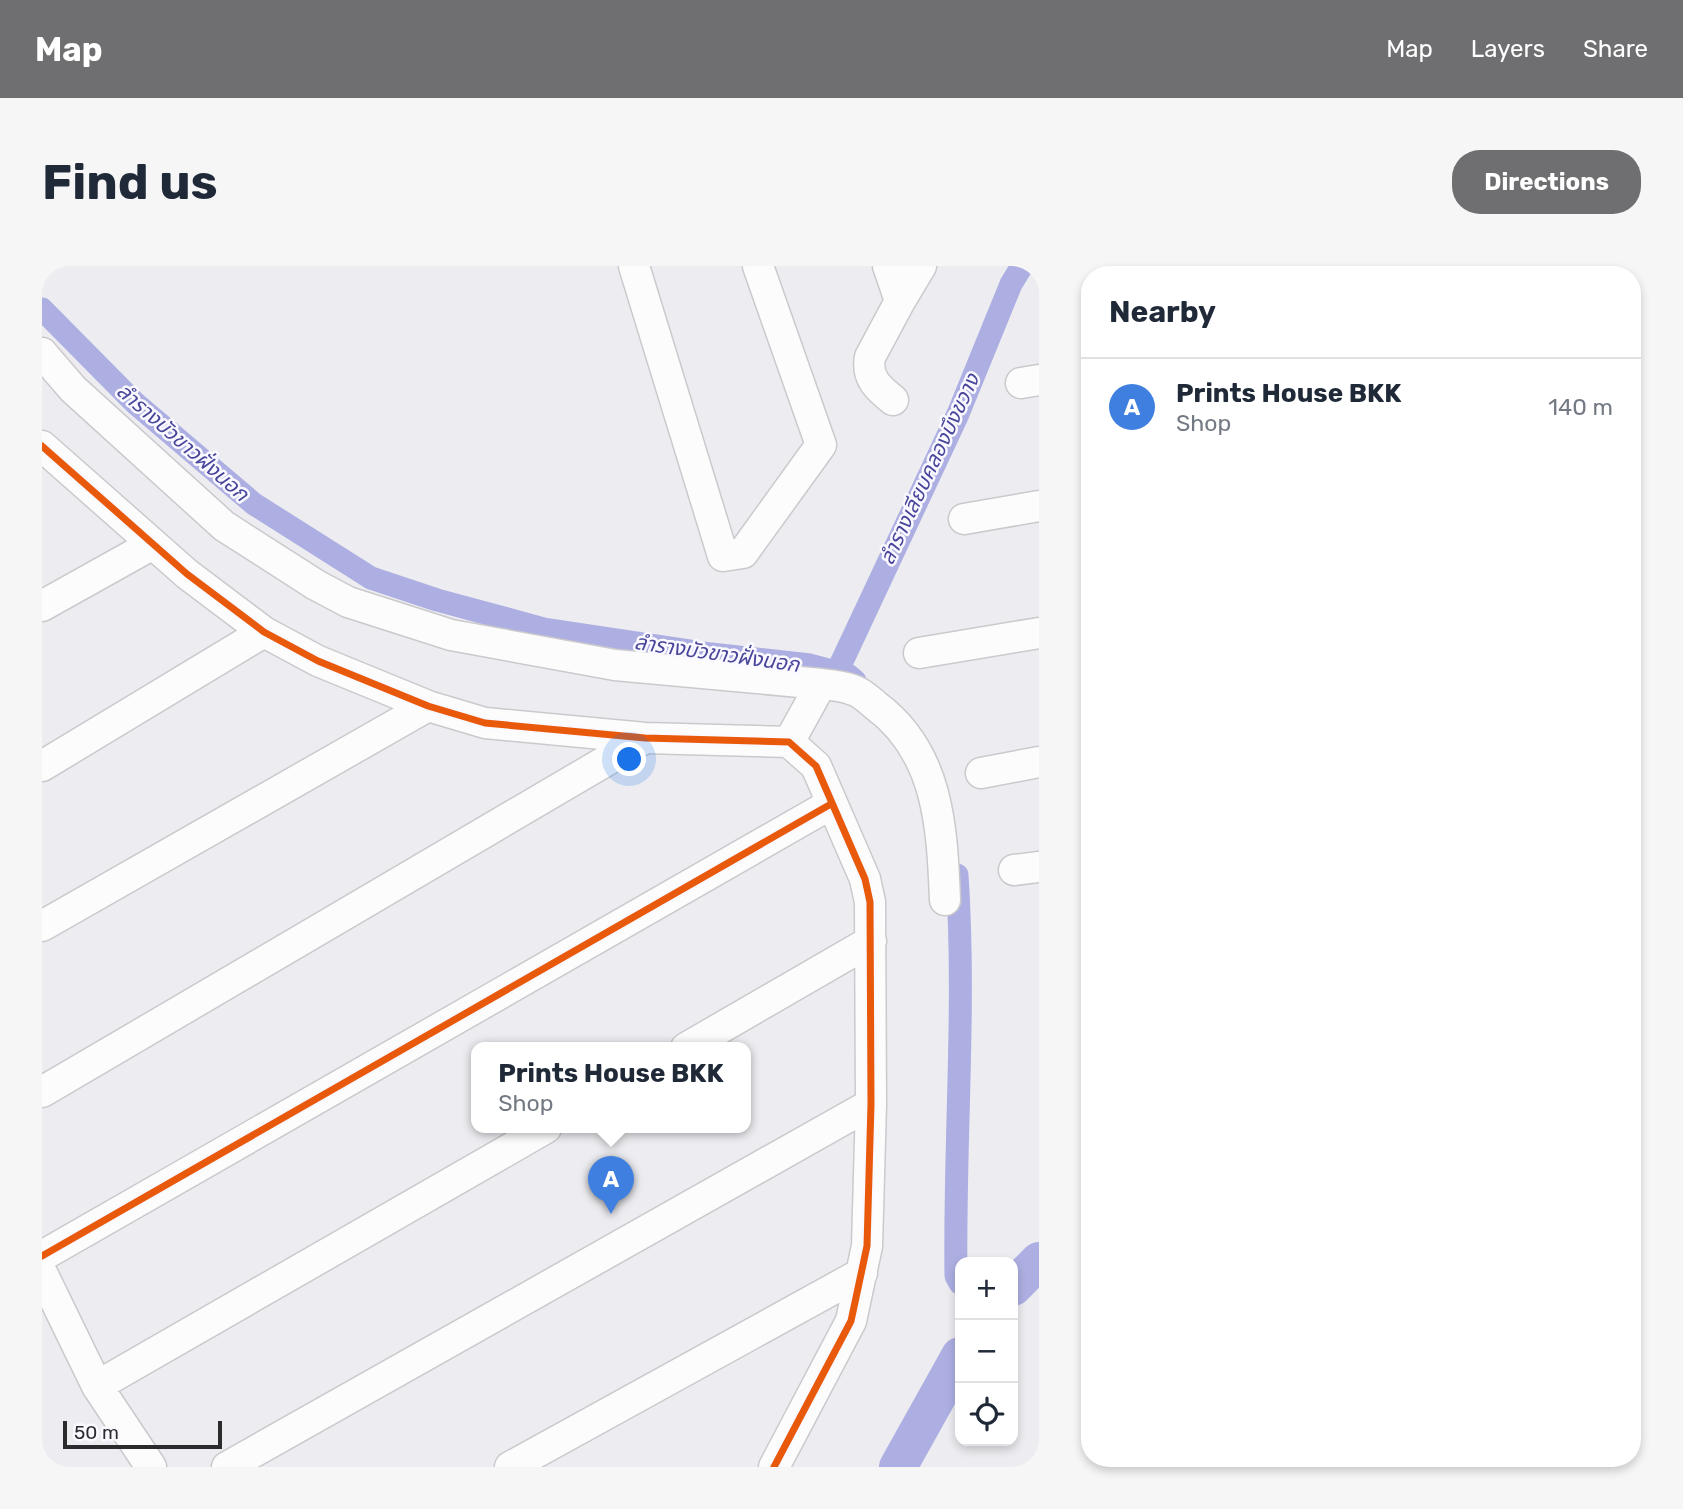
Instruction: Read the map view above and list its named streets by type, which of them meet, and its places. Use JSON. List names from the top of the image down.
{
  "water": ["ลำรางบัวขาวฝั่งนอก", "ลำรางเลียบคลองบึงขวาง"],
  "scale_bar": "50 m",
  "page": {
    "header": "Map",
    "nav": ["Map", "Layers", "Share"],
    "buttons": "Directions",
    "title": "Find us",
    "heading": "Nearby",
    "list": [
      {
        "mark": "A",
        "name": "Prints House BKK",
        "note": "Shop",
        "value": "140 m"
      }
    ],
    "popup": ["Prints House BKK", "Shop"],
    "pins": "A",
    "map_buttons": ["+", "−"],
    "scale": "50 m"
  }
}
